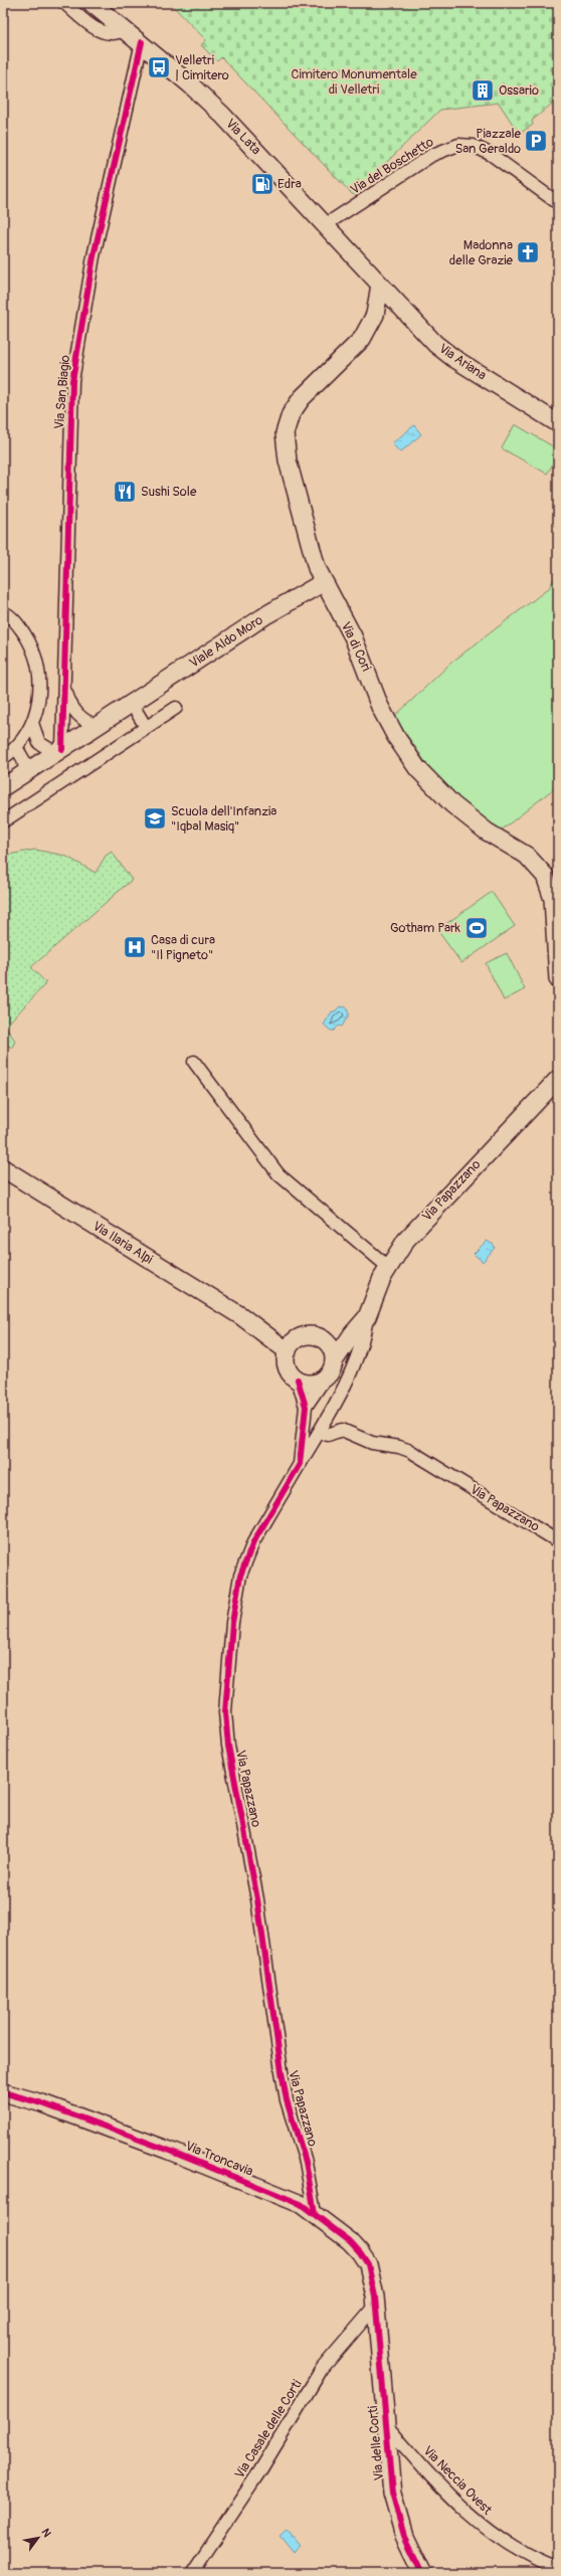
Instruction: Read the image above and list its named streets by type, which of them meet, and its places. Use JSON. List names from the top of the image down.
{
  "streets": {
    "street": [
      "Via Lata",
      "Via del Boschetto",
      "Via Ariana",
      "Via San Biagio",
      "Viale Aldo Moro",
      "Via di Cori",
      "Via Papazzano",
      "Via Ilaria Alpi",
      "Via Troncavia",
      "Via Casale delle Corti",
      "Via delle Corti",
      "Via Neccia Ovest"
    ]
  },
  "crossings": [
    ["Via Lata", "Via del Boschetto"],
    ["Via Lata", "Via Ariana"],
    ["Via Lata", "Via San Biagio"],
    ["Via Lata", "Via di Cori"],
    ["Via Ariana", "Via di Cori"],
    ["Via San Biagio", "Viale Aldo Moro"],
    ["Viale Aldo Moro", "Via di Cori"],
    ["Via Papazzano", "Via Ilaria Alpi"],
    ["Via Papazzano", "Via Troncavia"],
    ["Via Troncavia", "Via Casale delle Corti"],
    ["Via Troncavia", "Via delle Corti"],
    ["Via Casale delle Corti", "Via delle Corti"],
    ["Via delle Corti", "Via Neccia Ovest"]
  ],
  "parks": ["Cimitero Monumentale di Velletri"],
  "places": {
    "bus stop": ["Velletri | Cimitero"],
    "building": ["Ossario"],
    "parking": ["Piazzale San Geraldo"],
    "fuel station": ["Edra"],
    "church": ["Madonna delle Grazie"],
    "restaurant": ["Sushi Sole"],
    "school or university": ["Scuola dell'Infanzia \"Iqbal Masiq\""],
    "sports": ["Gotham Park"],
    "hospital": ["Casa di cura \"Il Pigneto\""]
  },
  "north": "top right"
}
